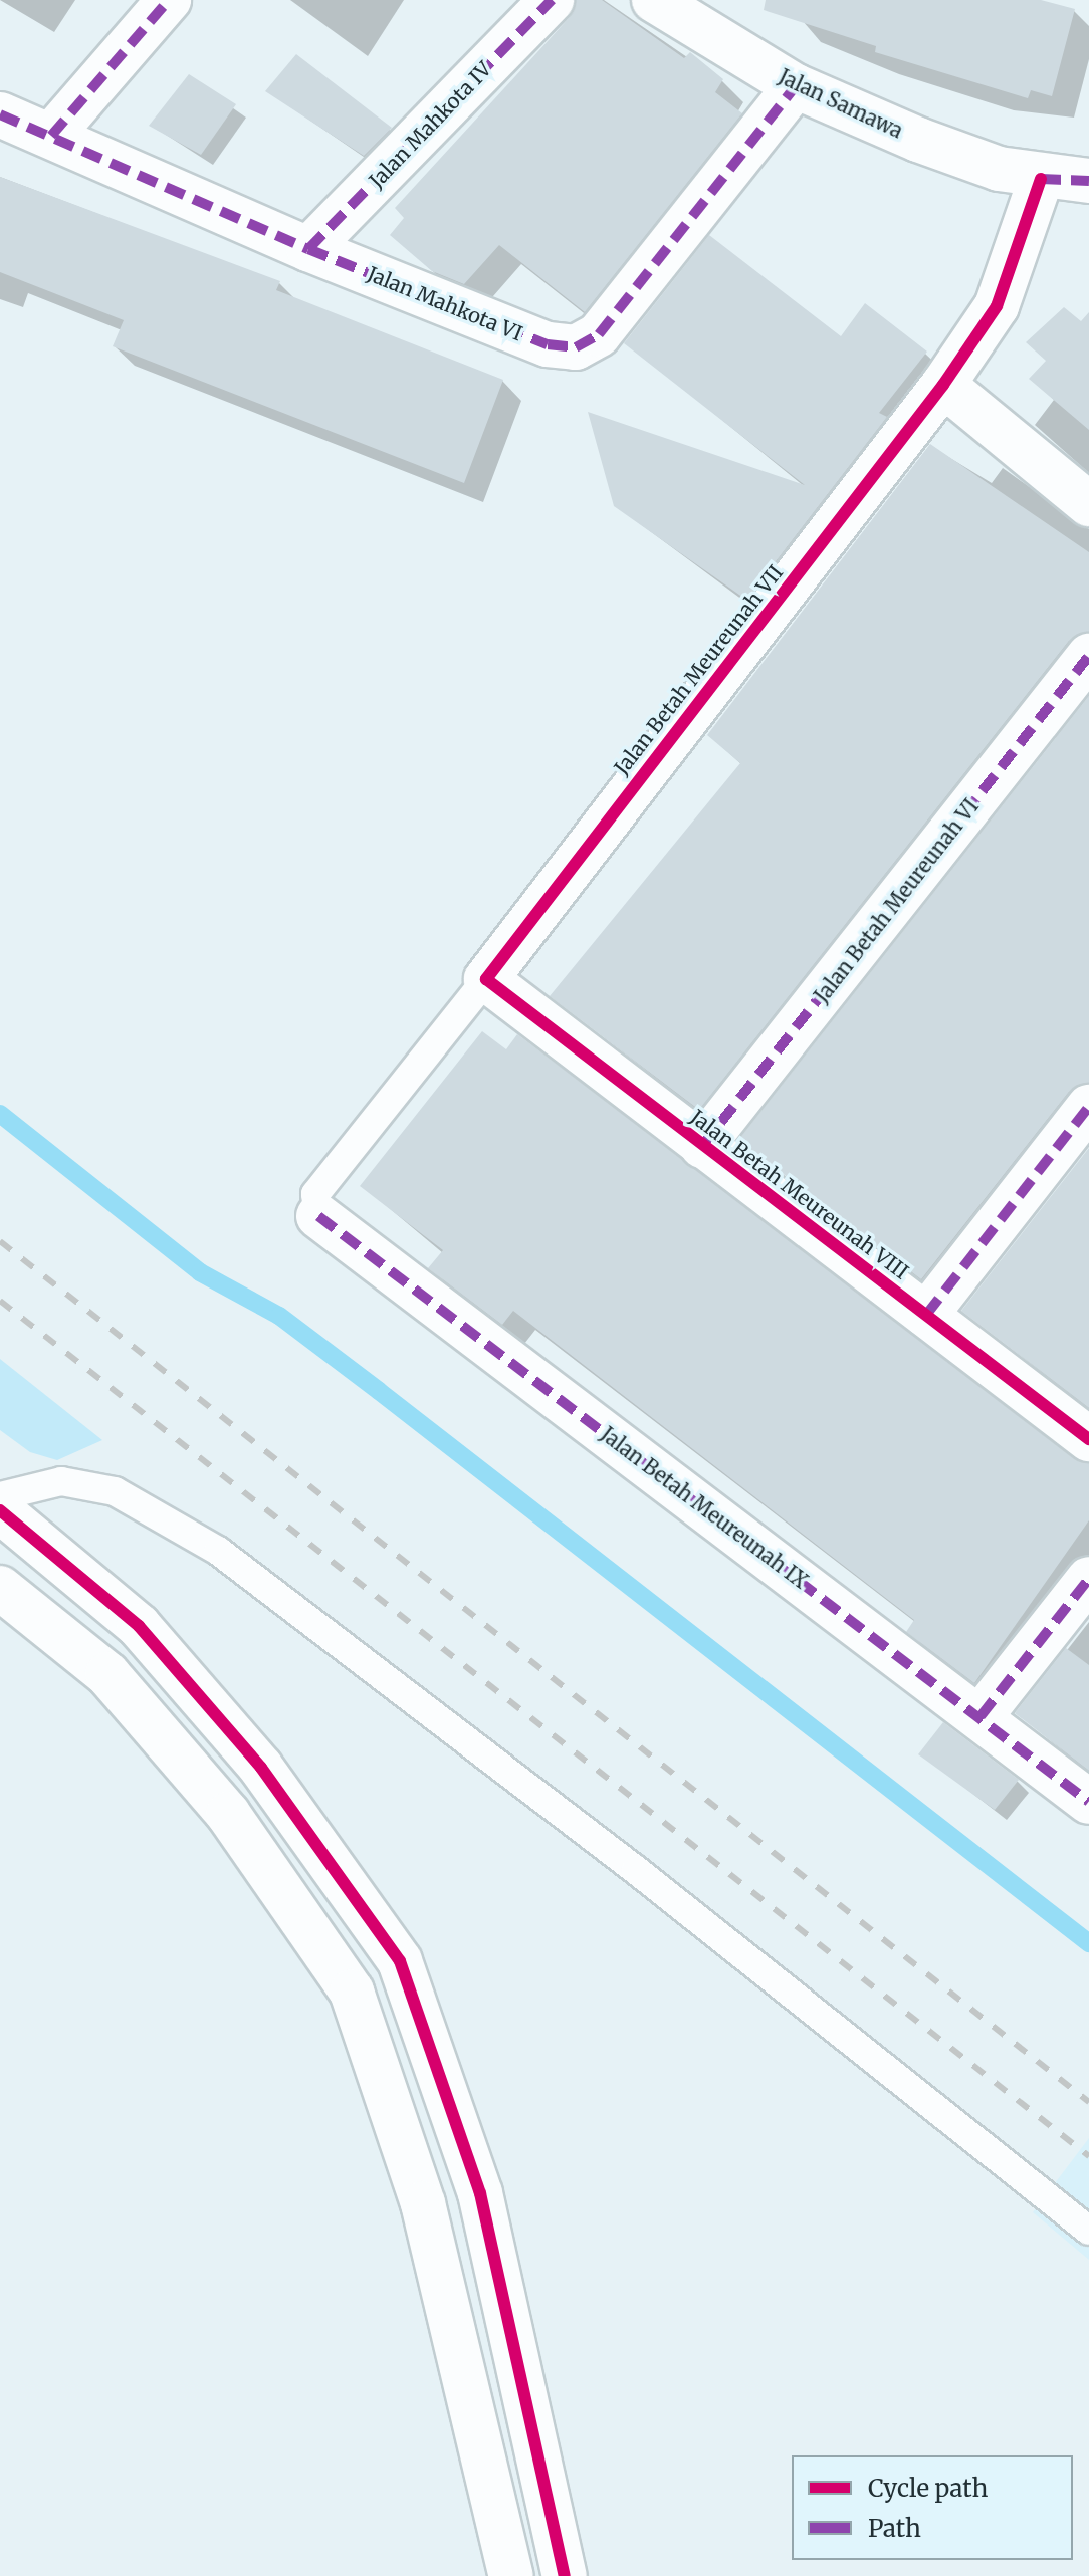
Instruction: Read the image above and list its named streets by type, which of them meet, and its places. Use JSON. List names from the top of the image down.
{
  "streets": {
    "street": [
      "Jalan Samawa",
      "Jalan Mahkota IV",
      "Jalan Mahkota VI",
      "Jalan Betah Meureunah VII",
      "Jalan Betah Meureunah VI",
      "Jalan Betah Meureunah VIII",
      "Jalan Betah Meureunah IX"
    ]
  },
  "crossings": [
    ["Jalan Samawa", "Jalan Mahkota VI"],
    ["Jalan Samawa", "Jalan Betah Meureunah VII"],
    ["Jalan Mahkota IV", "Jalan Mahkota VI"],
    ["Jalan Betah Meureunah VII", "Jalan Betah Meureunah VIII"],
    ["Jalan Betah Meureunah VI", "Jalan Betah Meureunah VIII"]
  ],
  "legend": ["Cycle path", "Path"]
}
